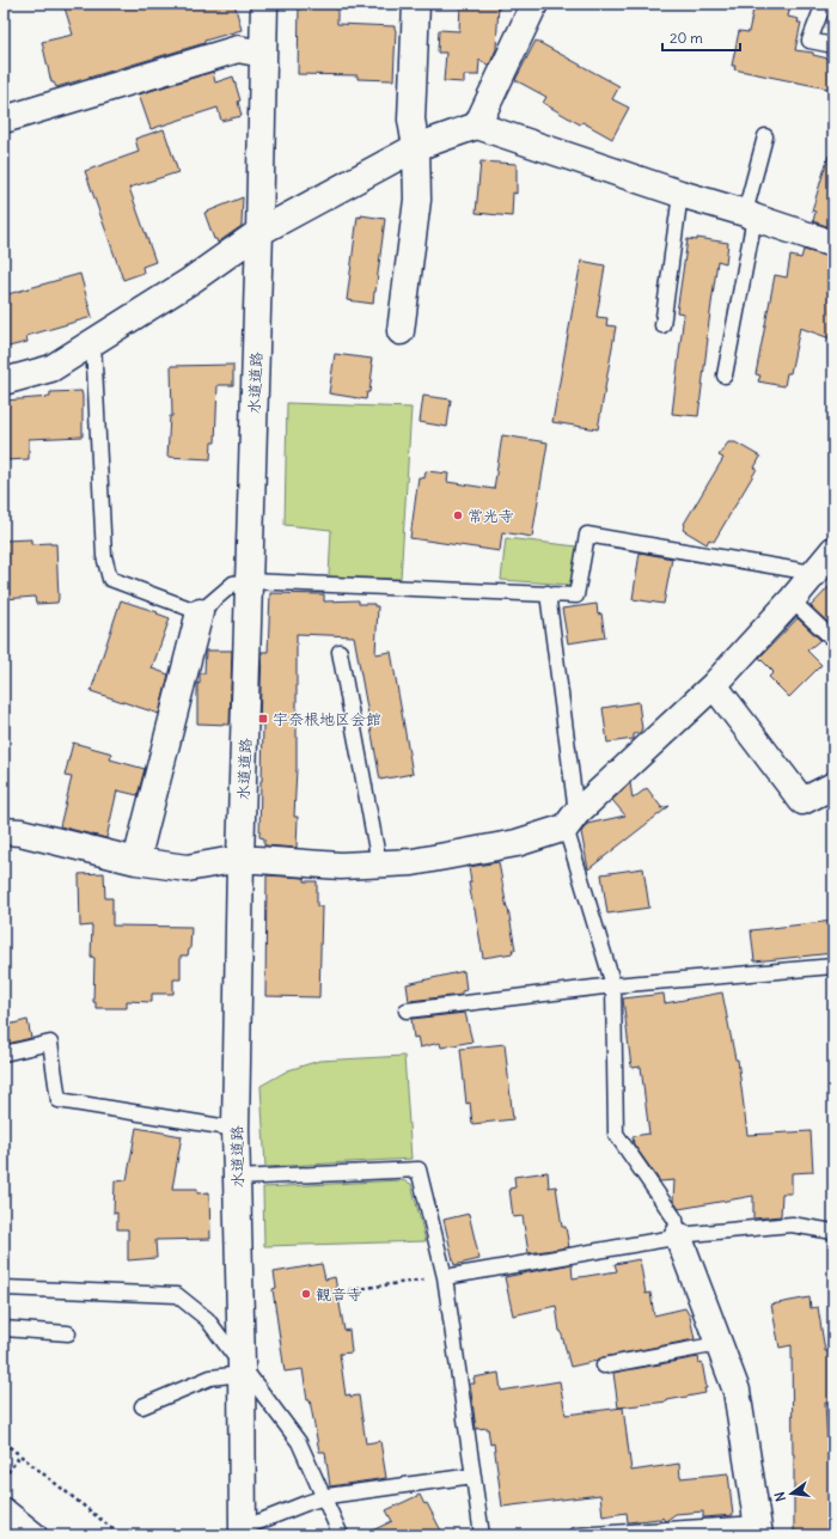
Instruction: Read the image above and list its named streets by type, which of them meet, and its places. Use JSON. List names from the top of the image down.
{
  "streets": {
    "main road": ["水道道路"]
  },
  "places": {
    "other": ["常光寺", "観音寺"],
    "transit": ["宇奈根地区会館"]
  },
  "scale_bar": "20 m",
  "north": "left"
}
